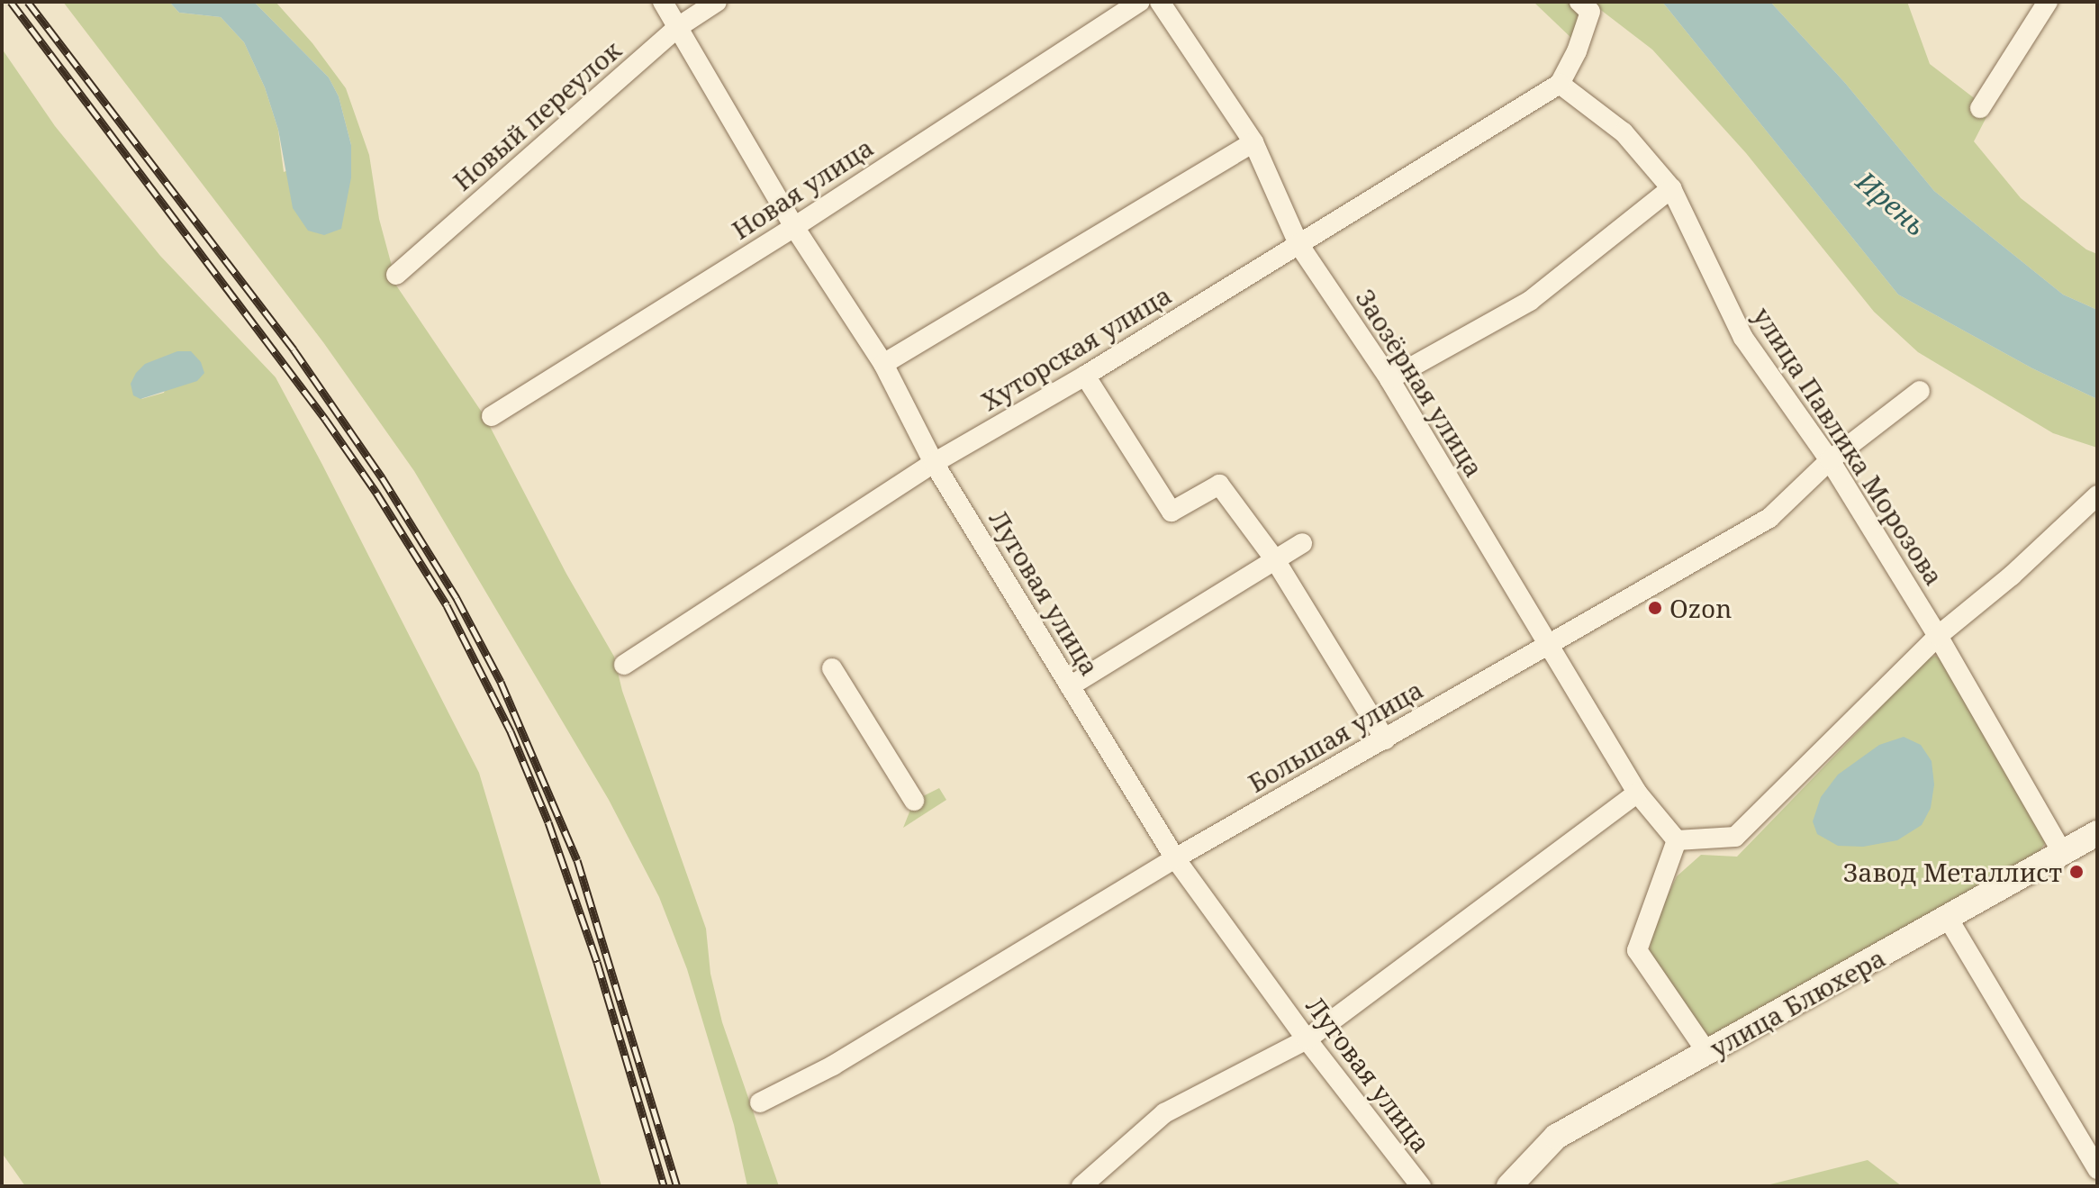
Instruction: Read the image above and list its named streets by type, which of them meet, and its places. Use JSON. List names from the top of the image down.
{
  "streets": {
    "street": [
      "Новый переулок",
      "Новая улица",
      "Хуторская улица",
      "Заозёрная улица",
      "улица Павлика Морозова",
      "Луговая улица",
      "Большая улица",
      "улица Блюхера"
    ]
  },
  "crossings": [
    ["Новый переулок", "Луговая улица"],
    ["Новая улица", "Луговая улица"],
    ["Хуторская улица", "Заозёрная улица"],
    ["Хуторская улица", "улица Павлика Морозова"],
    ["Хуторская улица", "Луговая улица"],
    ["Заозёрная улица", "Большая улица"],
    ["улица Павлика Морозова", "Большая улица"],
    ["улица Павлика Морозова", "улица Блюхера"],
    ["Луговая улица", "Большая улица"]
  ],
  "water": ["Ирень"],
  "places": ["Ozon", "Завод Металлист"]
}
